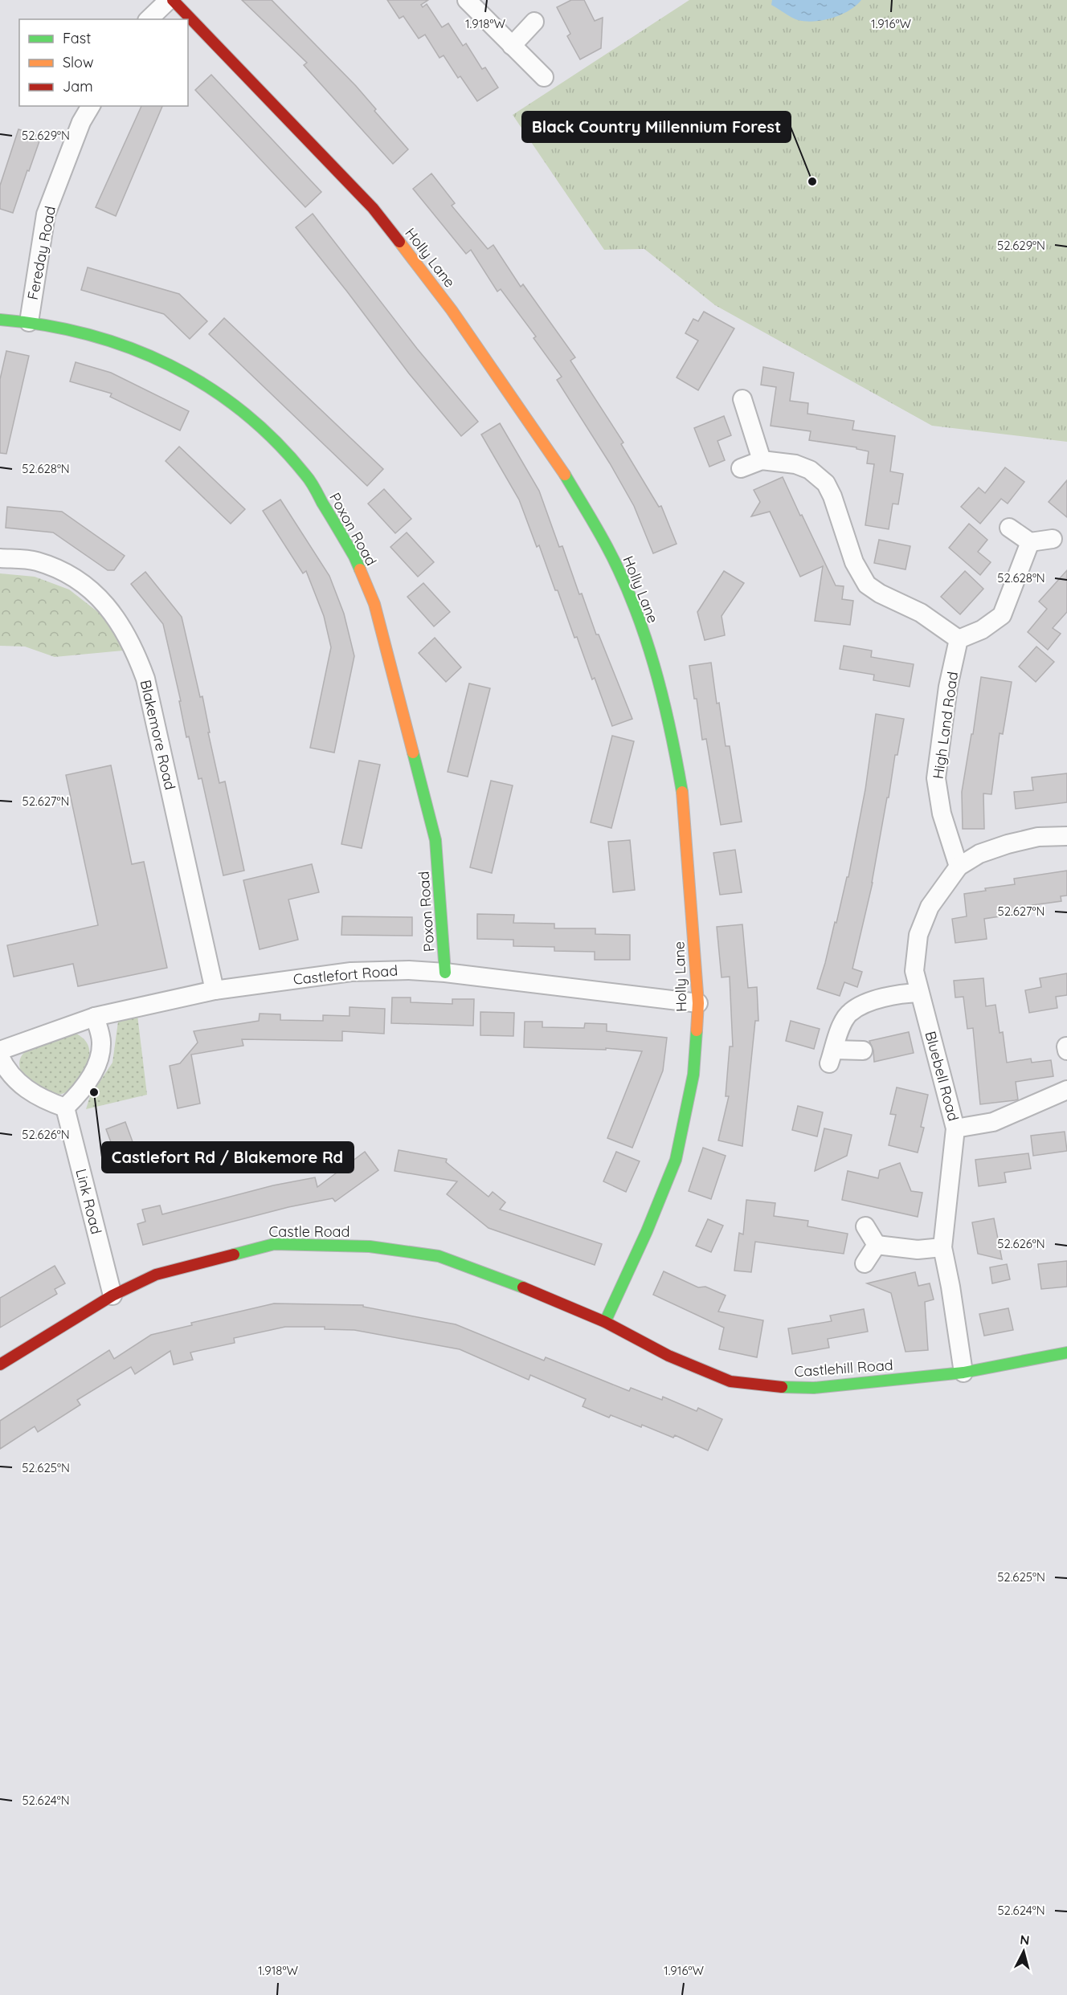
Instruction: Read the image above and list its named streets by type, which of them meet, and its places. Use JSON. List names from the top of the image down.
{
  "streets": {
    "street": [
      "Fereday Road",
      "Holly Lane",
      "Poxon Road",
      "High Land Road",
      "Blakemore Road",
      "Castlefort Road",
      "Bluebell Road",
      "Link Road",
      "Castle Road",
      "Castlehill Road"
    ]
  },
  "crossings": [
    ["Fereday Road", "Poxon Road"],
    ["Holly Lane", "Castlefort Road"],
    ["Holly Lane", "Castle Road"],
    ["Holly Lane", "Castlehill Road"],
    ["Poxon Road", "Castlefort Road"],
    ["High Land Road", "Bluebell Road"],
    ["Blakemore Road", "Castlefort Road"],
    ["Bluebell Road", "Castlehill Road"],
    ["Link Road", "Castle Road"],
    ["Castle Road", "Castlehill Road"]
  ],
  "places": ["Black Country Millennium Forest", "Castlefort Rd / Blakemore Rd"],
  "legend": ["Fast", "Slow", "Jam"],
  "north": "top",
  "coordinates": [
    "1.918°W",
    "1.916°W",
    "52.629°N",
    "52.628°N",
    "52.627°N",
    "52.626°N",
    "52.625°N",
    "52.624°N"
  ]
}
